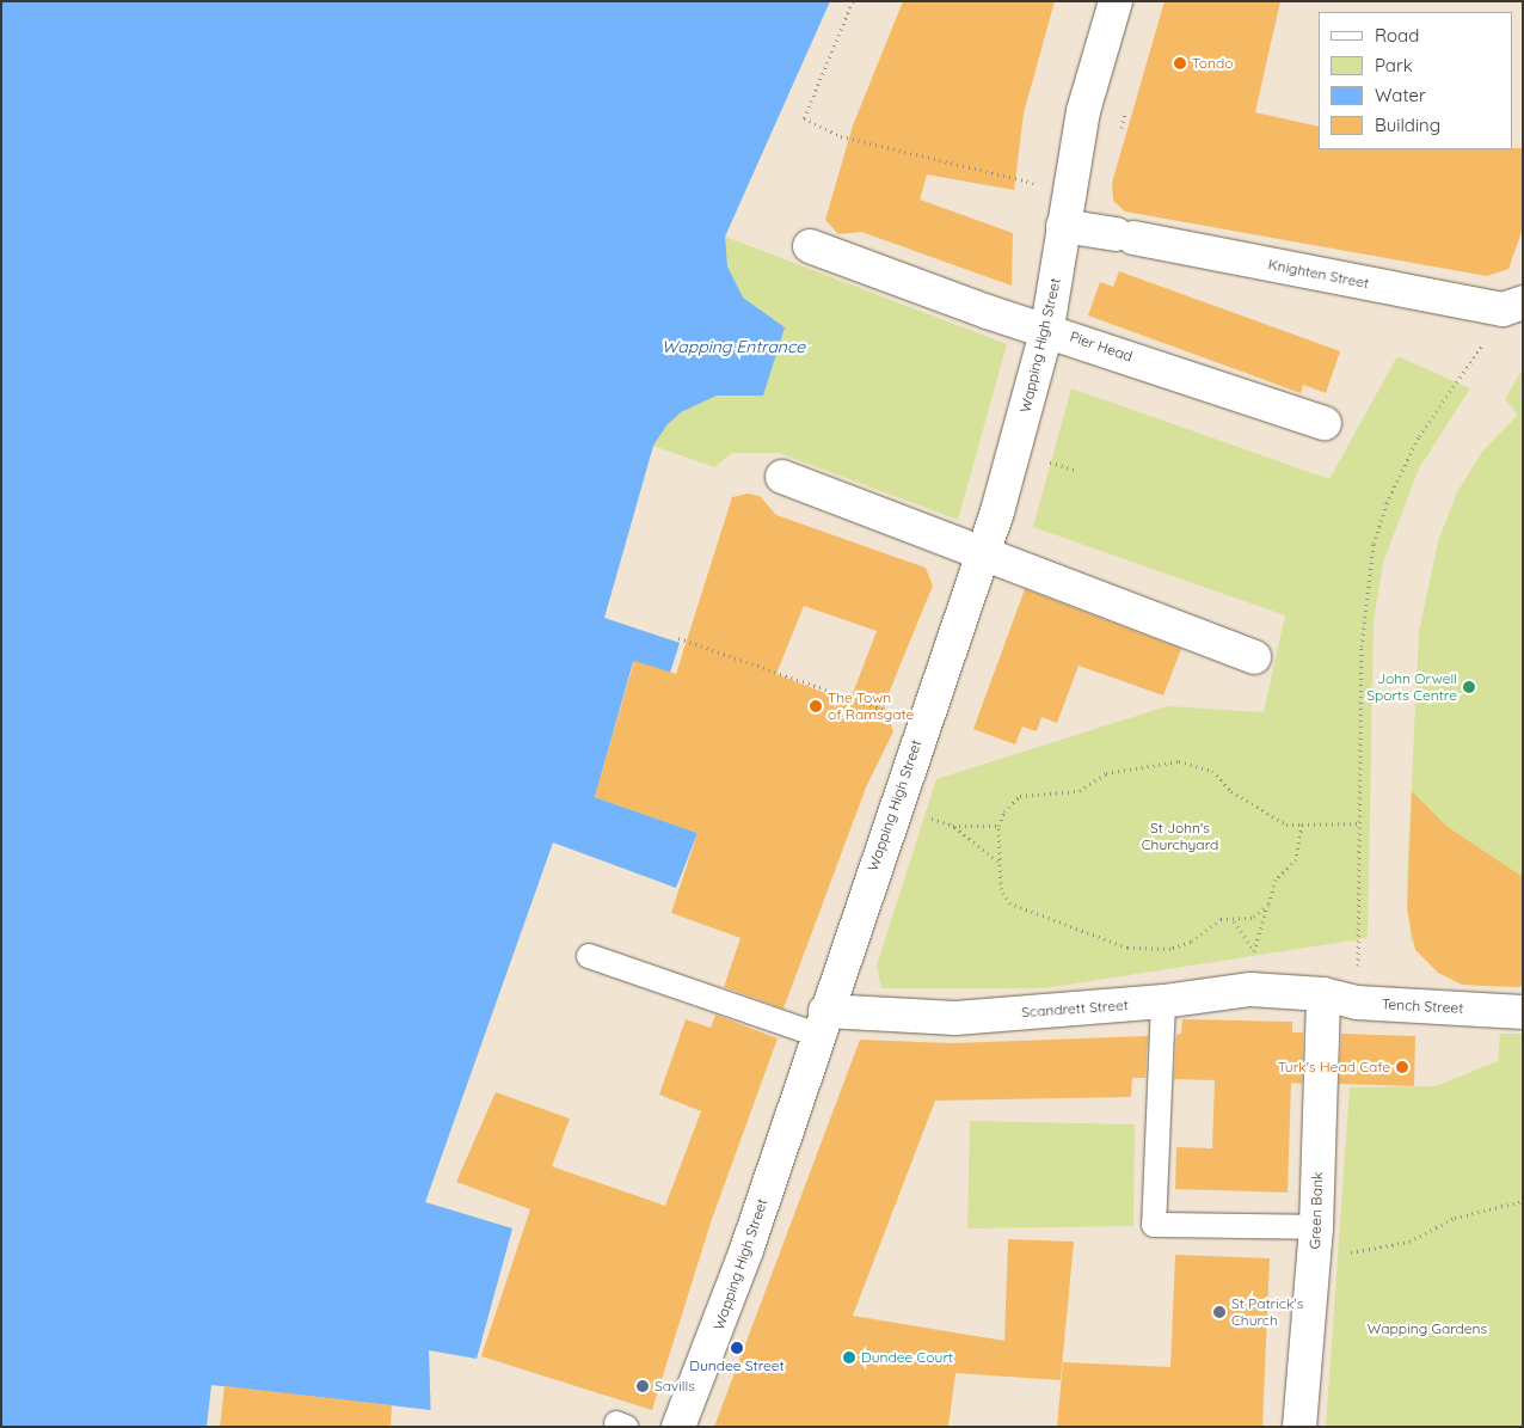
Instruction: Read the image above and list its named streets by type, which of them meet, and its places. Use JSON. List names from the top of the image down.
{
  "streets": {
    "street": [
      "Knighten Street",
      "Wapping High Street",
      "Pier Head",
      "Tench Street",
      "Scandrett Street",
      "Green Bank"
    ]
  },
  "crossings": [
    ["Knighten Street", "Wapping High Street"],
    ["Wapping High Street", "Pier Head"],
    ["Wapping High Street", "Scandrett Street"],
    ["Tench Street", "Scandrett Street"],
    ["Tench Street", "Green Bank"],
    ["Scandrett Street", "Green Bank"]
  ],
  "water": ["Wapping Entrance"],
  "parks": ["St John's Churchyard", "Wapping Gardens"],
  "places": [
    "Tondo",
    "John Orwell Sports Centre",
    "The Town of Ramsgate",
    "Turk's Head Cafe",
    "St Patrick's Church",
    "Dundee Street",
    "Dundee Court",
    "Savills"
  ],
  "legend": [
    "Road",
    "Park",
    "Water",
    "Building"
  ]
}
